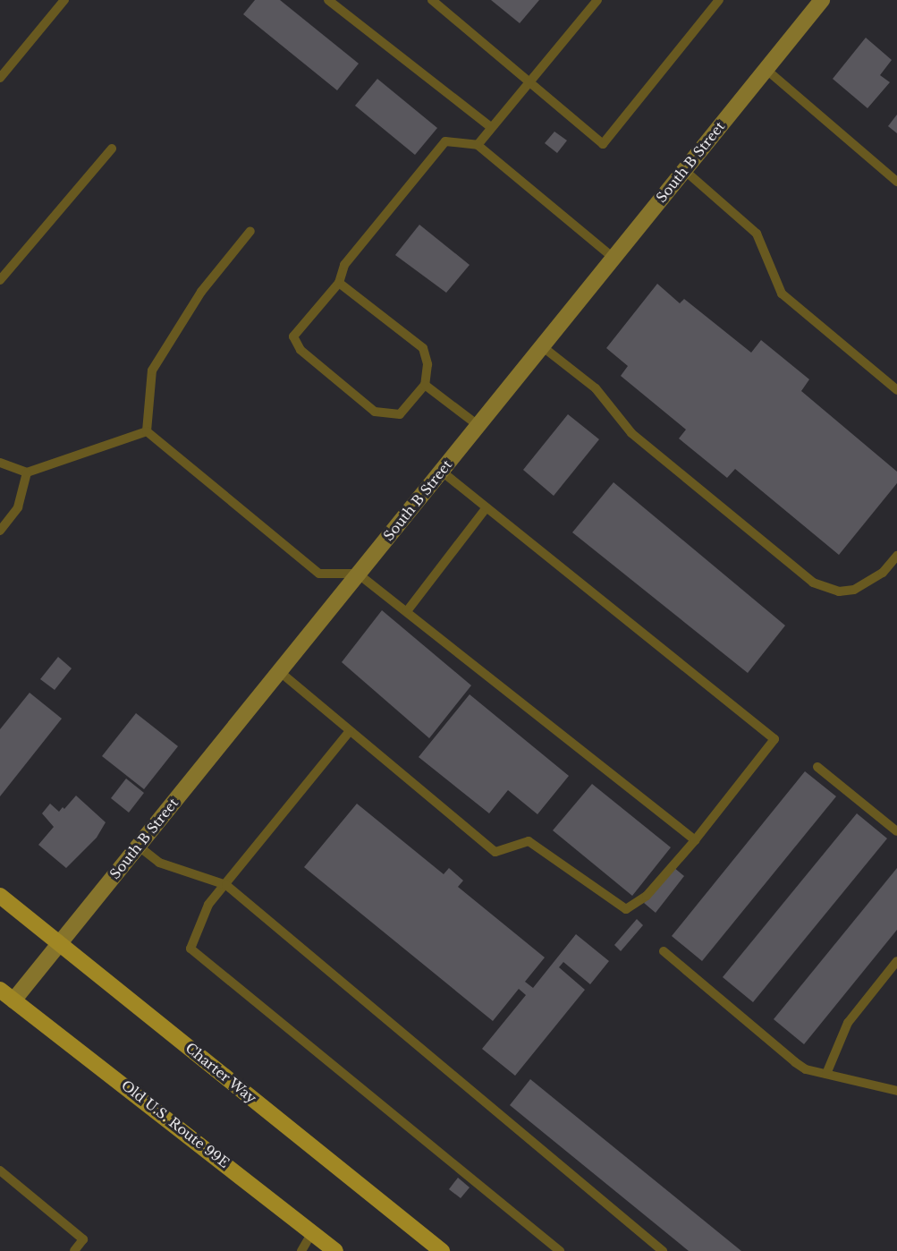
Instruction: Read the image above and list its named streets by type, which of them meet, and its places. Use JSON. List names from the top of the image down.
{
  "streets": {
    "main road": ["Charter Way", "Old U.S. Route 99E"],
    "street": ["South B Street"]
  },
  "crossings": [
    ["South B Street", "Charter Way"],
    ["South B Street", "Old U.S. Route 99E"]
  ]
}
